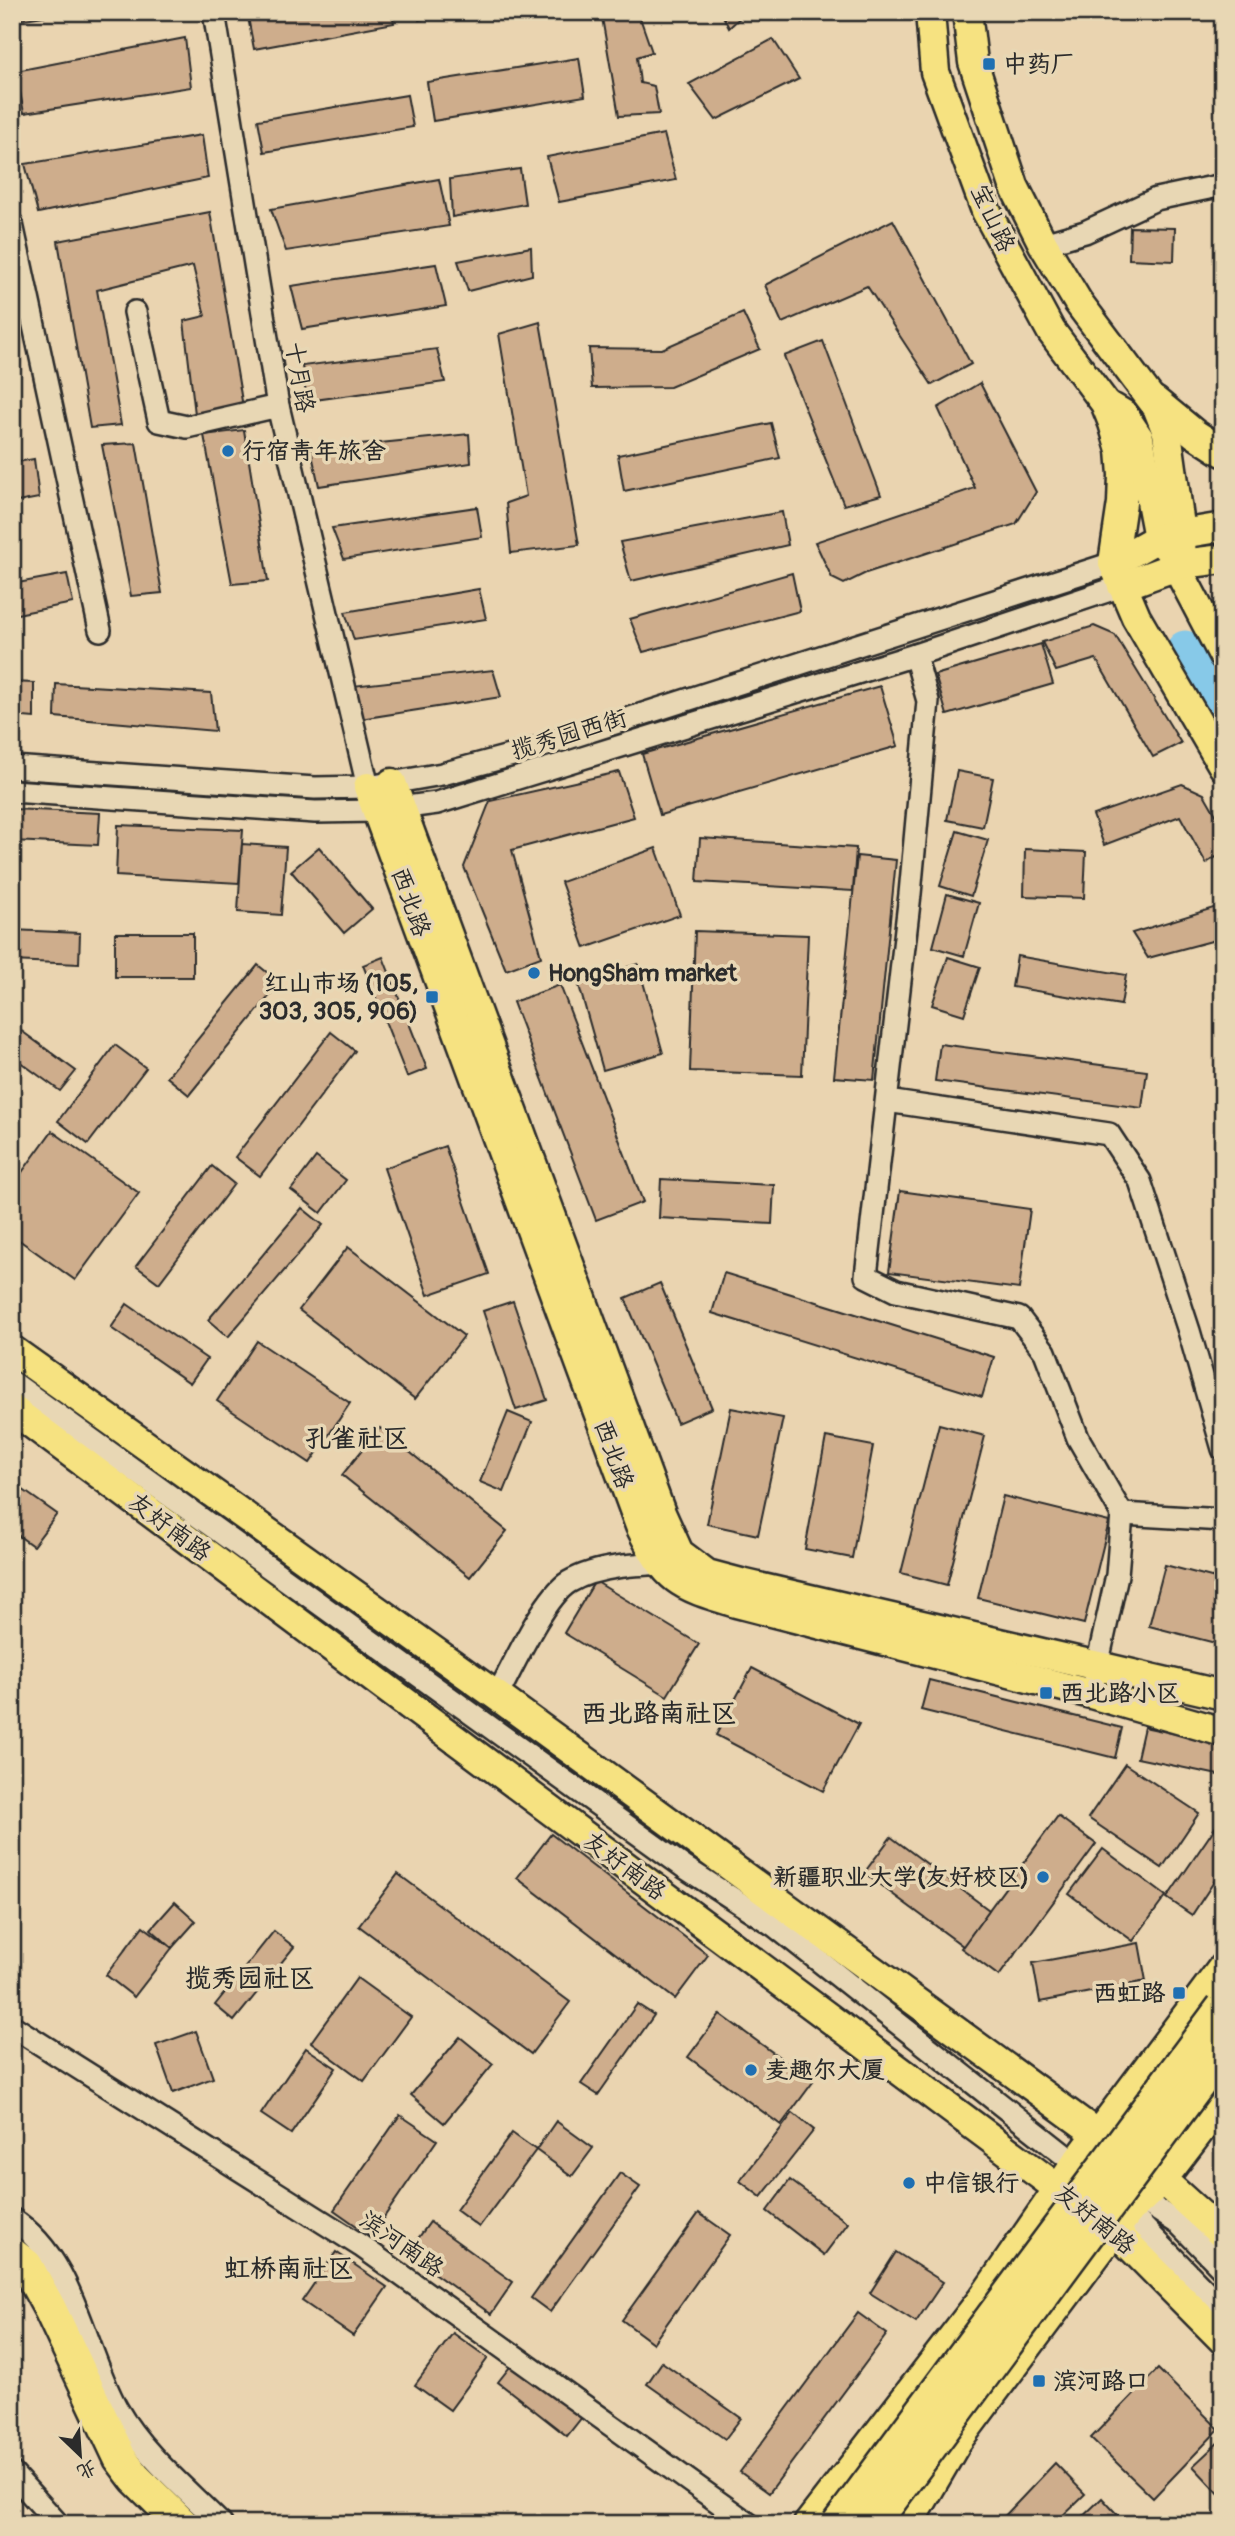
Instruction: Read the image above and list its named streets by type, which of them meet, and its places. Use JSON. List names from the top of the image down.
{
  "streets": {
    "main road": ["宝山路", "西北路", "友好南路"],
    "street": ["十月路", "揽秀园西街", "滨河南路"]
  },
  "crossings": [
    ["十月路", "揽秀园西街"],
    ["十月路", "西北路"],
    ["揽秀园西街", "西北路"]
  ],
  "districts": [
    "孔雀社区",
    "西北路南社区",
    "揽秀园社区",
    "虹桥南社区"
  ],
  "places": {
    "transit": [
      "中药厂",
      "红山市场 (105, 303, 305, 906)",
      "西北路小区",
      "西虹路",
      "滨河路口"
    ],
    "other": [
      "行宿青年旅舍",
      "HongSham market",
      "新疆职业大学(友好校区)",
      "麦趣尔大厦",
      "中信银行"
    ]
  },
  "north": "bottom right"
}
